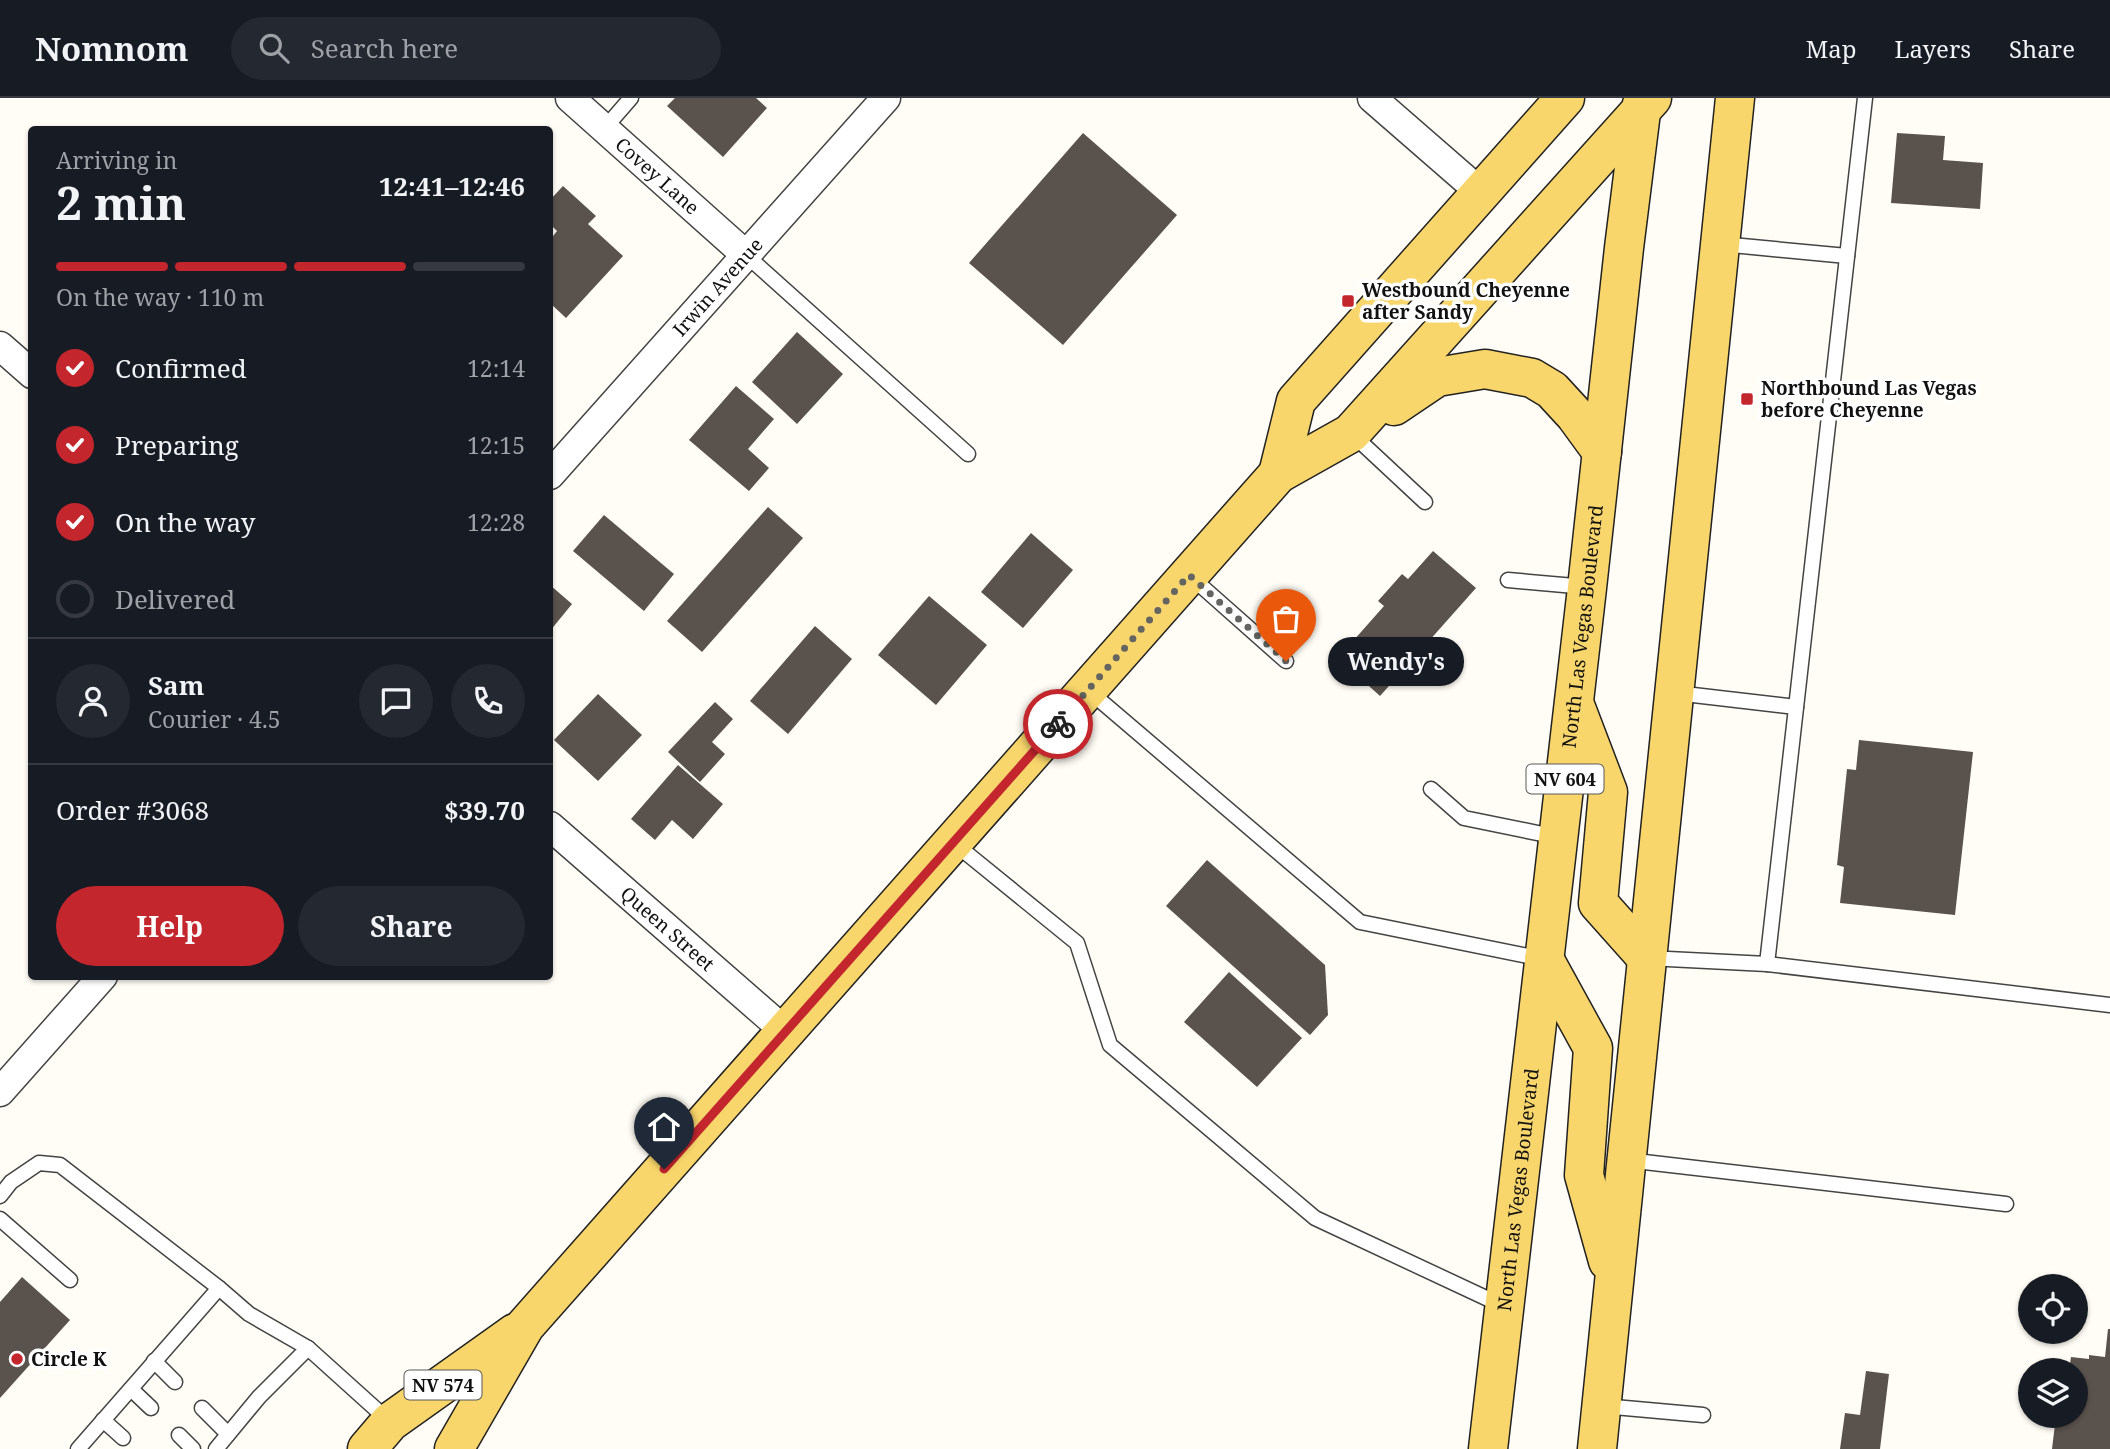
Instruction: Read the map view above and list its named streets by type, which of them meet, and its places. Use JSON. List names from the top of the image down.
{
  "streets": {
    "main road": ["North Las Vegas Boulevard", "NV 604", "NV 574"],
    "street": ["Covey Lane", "Irwin Avenue", "Queen Street"]
  },
  "crossings": [
    ["Covey Lane", "Irwin Avenue"],
    ["North Las Vegas Boulevard", "NV 574"],
    ["Queen Street", "NV 574"]
  ],
  "places": {
    "transit": ["Westbound Cheyenne after Sandy", "Northbound Las Vegas before Cheyenne"],
    "other": ["Wendy's", "Circle K"]
  },
  "page": {
    "header": "Nomnom",
    "search": "Search here",
    "nav": ["Map", "Layers", "Share"],
    "heading": ["2 min", "Arriving in", "12:41–12:46"],
    "panel": [
      "Sam",
      "Courier · 4.5",
      "Order #3068",
      "$39.70"
    ],
    "bar": "On the way · 110 m",
    "list": [
      ["Confirmed", "12:14"],
      ["Preparing", "12:15"],
      ["On the way", "12:28"],
      "Delivered"
    ],
    "bubble": "Wendy's",
    "buttons": ["Help", "Share"]
  }
}
